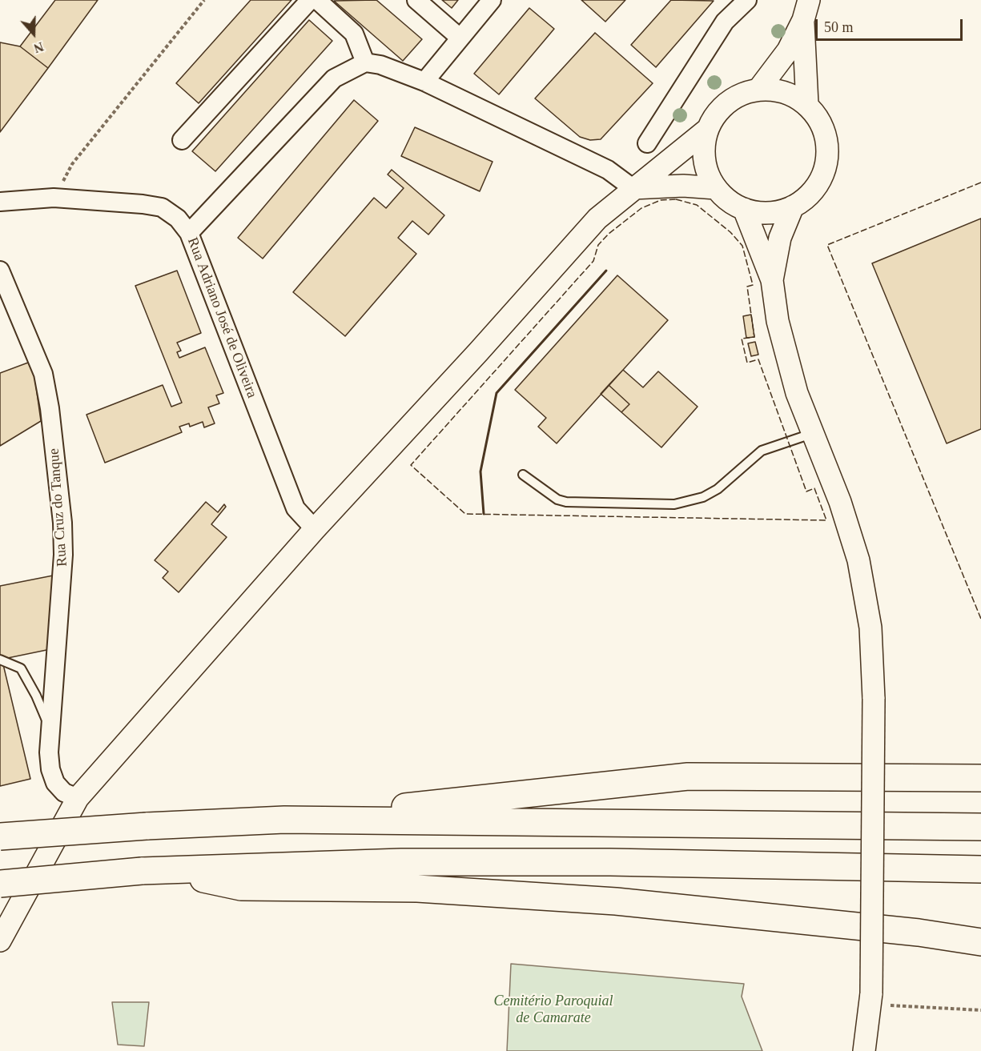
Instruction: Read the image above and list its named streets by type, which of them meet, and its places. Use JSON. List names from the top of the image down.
{
  "streets": {
    "street": ["Rua Adriano José de Oliveira", "Rua Cruz do Tanque"]
  },
  "parks": ["Cemitério Paroquial de Camarate"],
  "scale_bar": "50 m",
  "north": "bottom"
}
